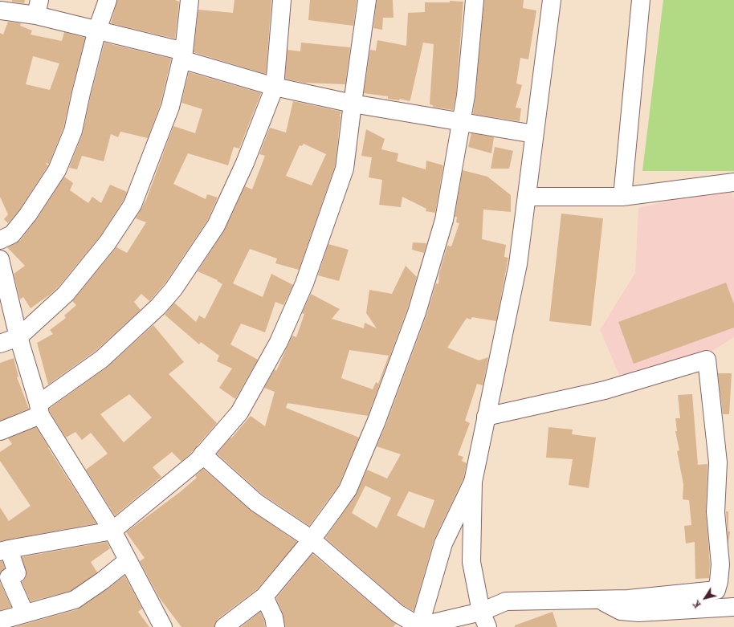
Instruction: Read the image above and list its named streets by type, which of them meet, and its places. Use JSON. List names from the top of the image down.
{
  "north": "bottom left"
}
